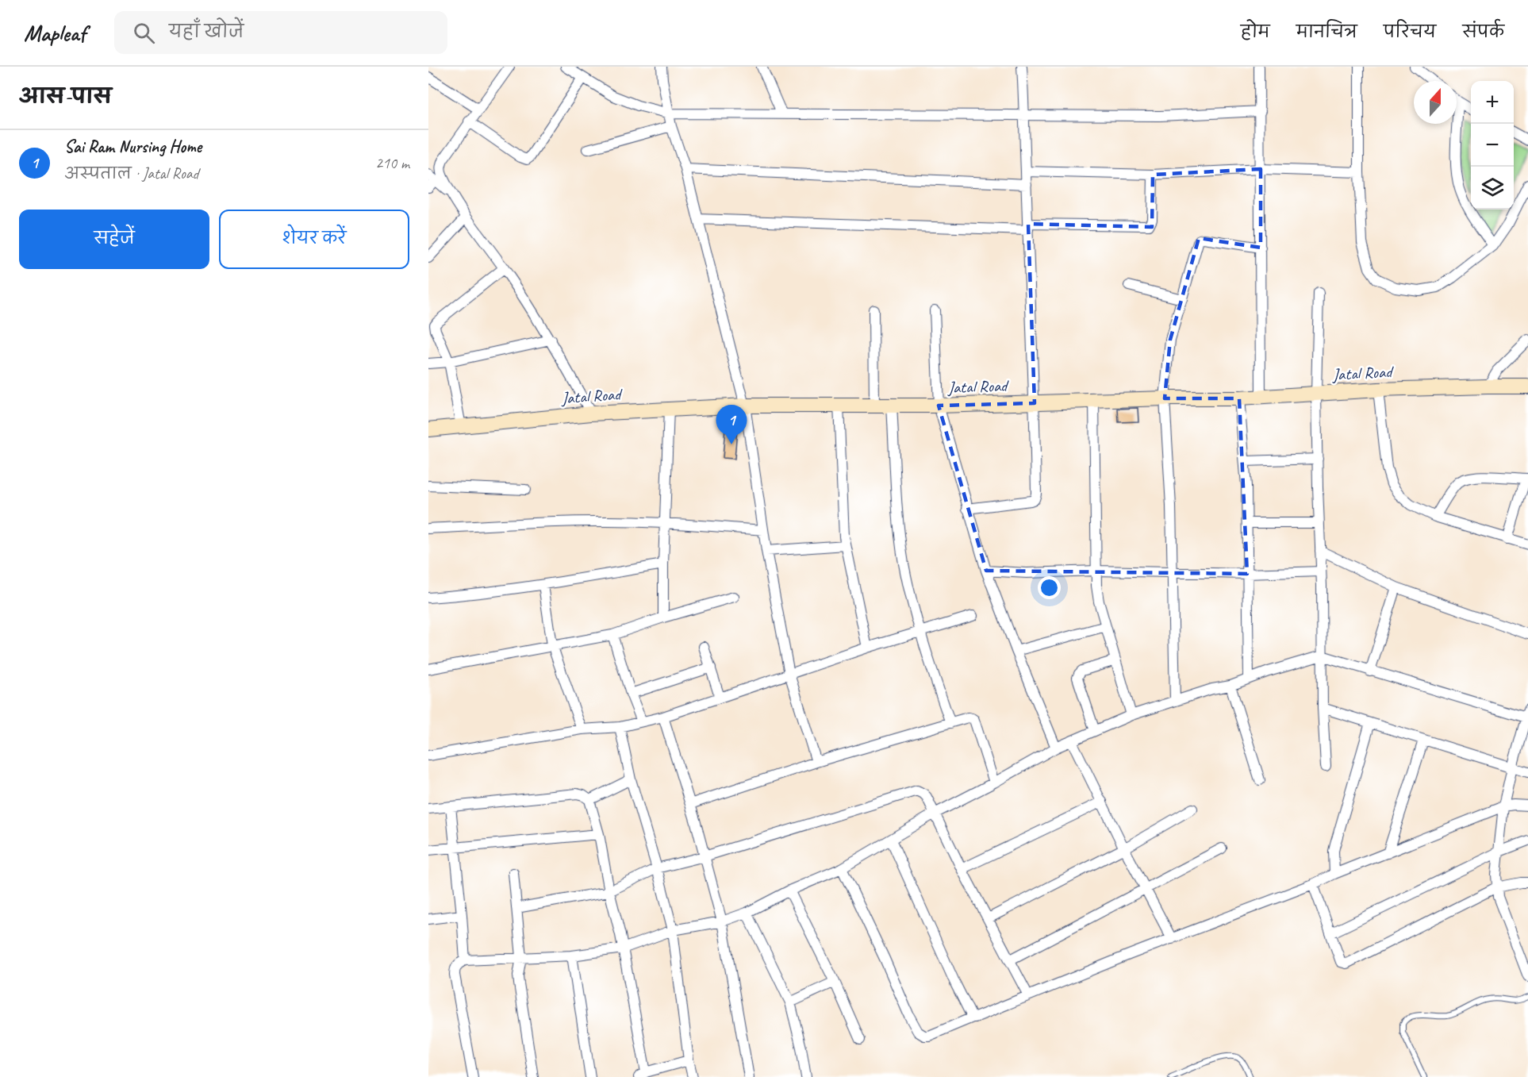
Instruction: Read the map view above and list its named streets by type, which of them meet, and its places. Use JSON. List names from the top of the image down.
{
  "streets": {
    "main road": ["Jatal Road"]
  },
  "north": "top",
  "page": {
    "header": "Mapleaf",
    "search": "यहाँ खोजें",
    "nav": [
      "होम",
      "मानचित्र",
      "परिचय",
      "संपर्क"
    ],
    "heading": "आस-पास",
    "map_buttons": ["+", "−"],
    "list": [
      {
        "mark": "1",
        "name": "Sai Ram Nursing Home",
        "note": "अस्पताल · Jatal Road",
        "value": "210 m"
      }
    ],
    "buttons": ["सहेजें", "शेयर करें"],
    "pins": "1"
  }
}
